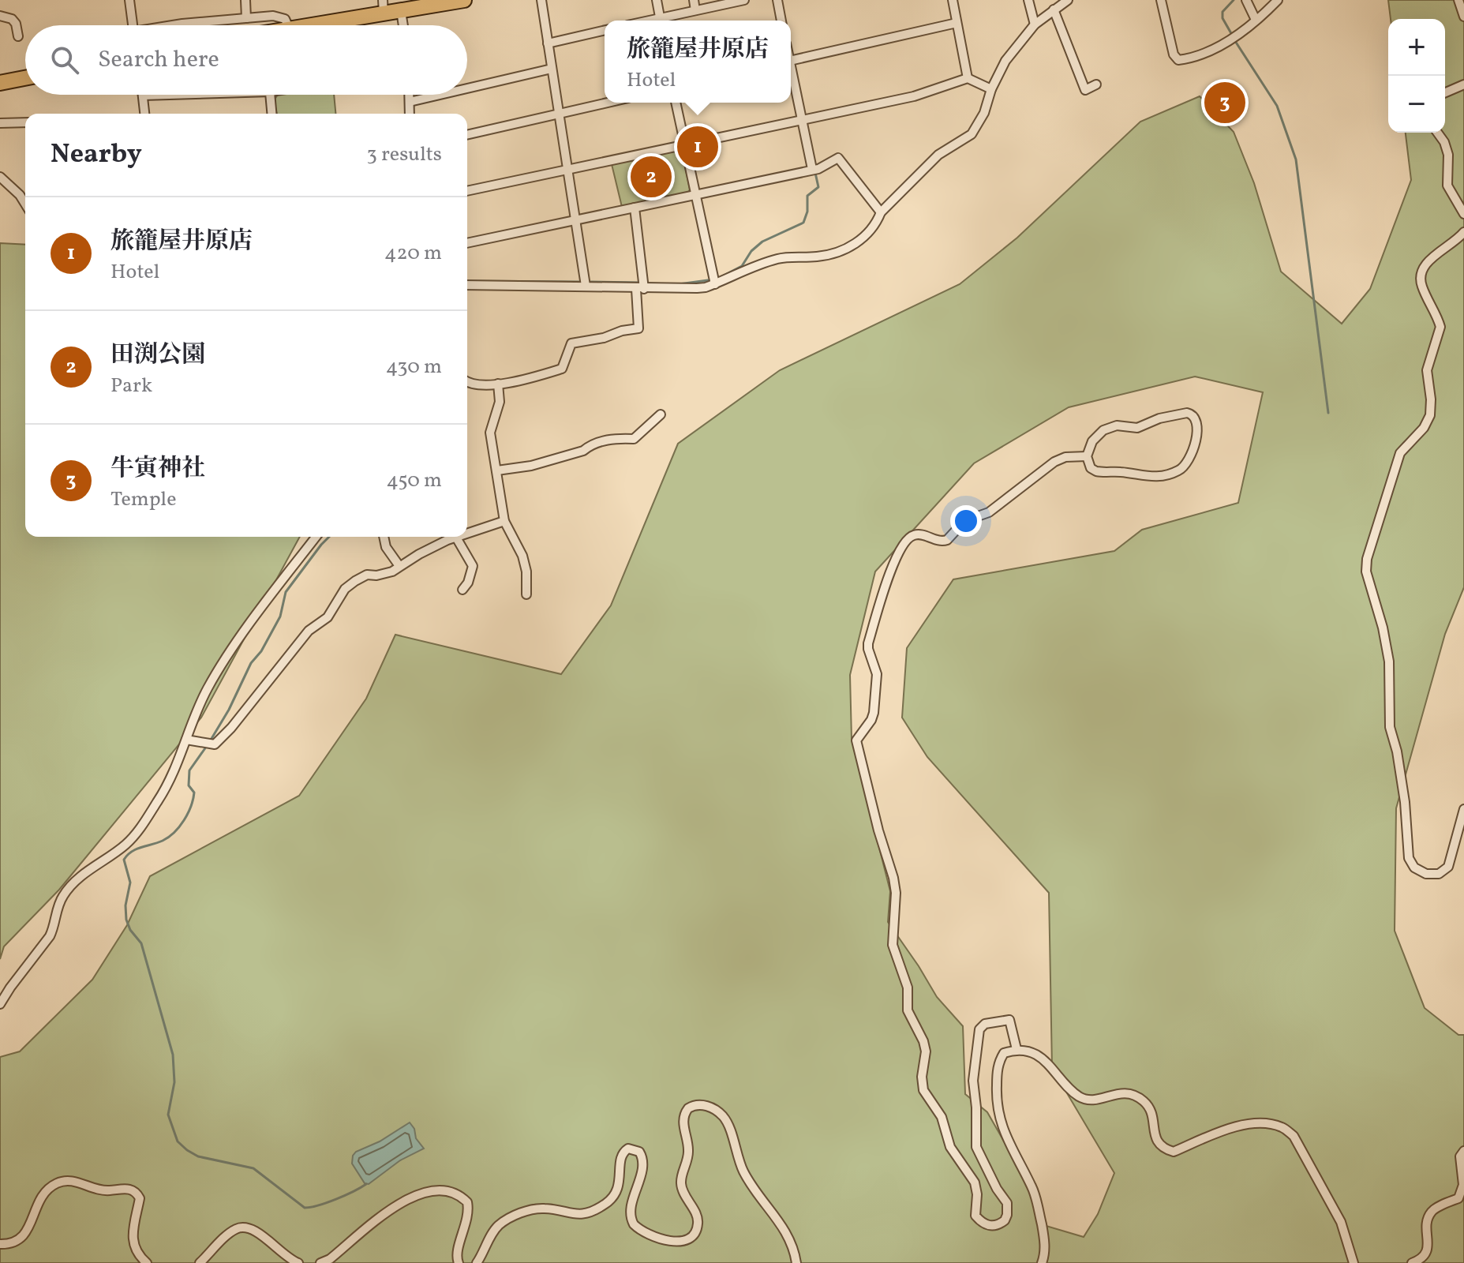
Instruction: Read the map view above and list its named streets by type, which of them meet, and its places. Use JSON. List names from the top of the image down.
{
  "page": {
    "map_buttons": ["+", "−"],
    "popup": ["旅籠屋井原店", "Hotel"],
    "search": "Search here",
    "pins": ["3", "1", "2"],
    "heading": ["Nearby", "3 results"],
    "list": [
      {
        "mark": "1",
        "name": "旅籠屋井原店",
        "note": "Hotel",
        "value": "420 m"
      },
      {
        "mark": "2",
        "name": "田渕公園",
        "note": "Park",
        "value": "430 m"
      },
      {
        "mark": "3",
        "name": "牛寅神社",
        "note": "Temple",
        "value": "450 m"
      }
    ]
  }
}
